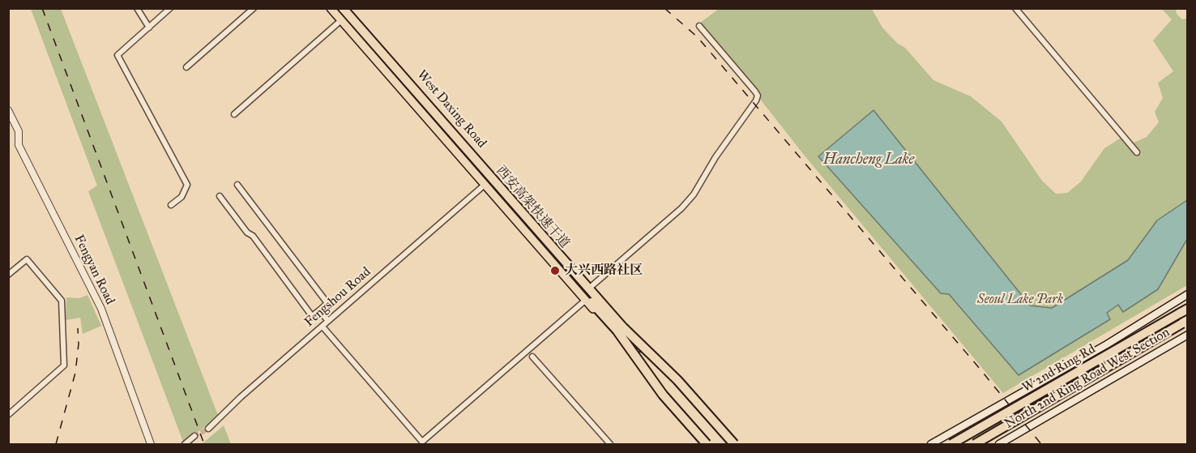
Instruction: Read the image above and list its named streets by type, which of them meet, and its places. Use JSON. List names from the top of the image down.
{
  "streets": {
    "highway": ["西安高架快速干道", "W 2nd Ring Rd"],
    "main road": ["West Daxing Road", "North 2nd Ring Road West Section"],
    "street": ["Fengyan Road", "Fengshou Road"]
  },
  "crossings": [
    ["West Daxing Road", "Fengshou Road"]
  ],
  "water": ["Hancheng Lake"],
  "parks": ["Seoul Lake Park"],
  "places": ["大兴西路社区"]
}
